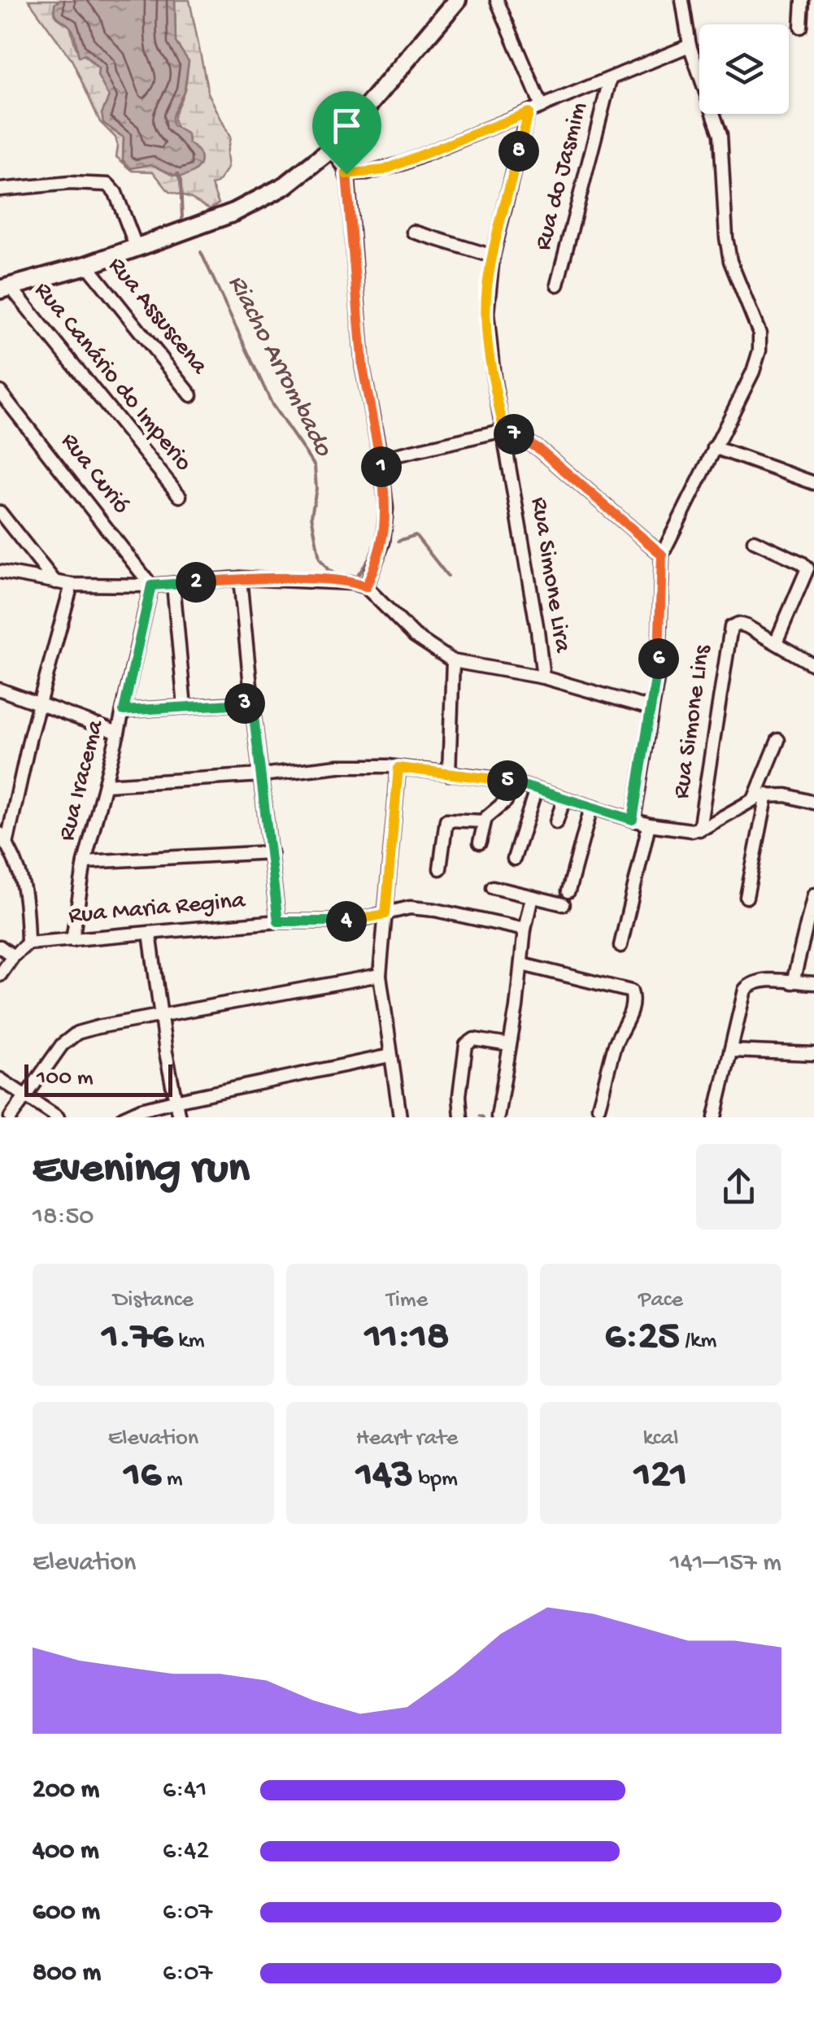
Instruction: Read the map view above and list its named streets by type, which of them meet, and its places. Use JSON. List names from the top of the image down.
{
  "streets": {
    "street": [
      "Rua do Jasmim",
      "Rua Assuscena",
      "Rua Canário do Imperio",
      "Rua Curió",
      "Rua Simone Lira",
      "Rua Simone Lins",
      "Rua Iracema",
      "Rua Maria Regina"
    ]
  },
  "crossings": [
    ["Rua Curió", "Rua Iracema"],
    ["Rua Iracema", "Rua Maria Regina"]
  ],
  "water": ["Riacho Arrombado"],
  "scale_bar": "100 m",
  "page": {
    "pins": [
      "8",
      "7",
      "1",
      "2",
      "6",
      "3",
      "5",
      "4"
    ],
    "scale": "100 m",
    "heading": ["Evening run", "18:50"],
    "stats": [
      ["Distance", "1.76 km"],
      ["Time", "11:18"],
      ["Pace", "6:25 /km"],
      ["Elevation", "16 m"],
      ["Heart rate", "143 bpm"],
      ["kcal", "121"]
    ],
    "chart": ["Elevation", "141–157 m"],
    "list": [
      {
        "name": "200 m",
        "note": "6:41"
      },
      {
        "name": "400 m",
        "note": "6:42"
      },
      {
        "name": "600 m",
        "note": "6:07"
      },
      {
        "name": "800 m",
        "note": "6:07"
      }
    ]
  }
}
